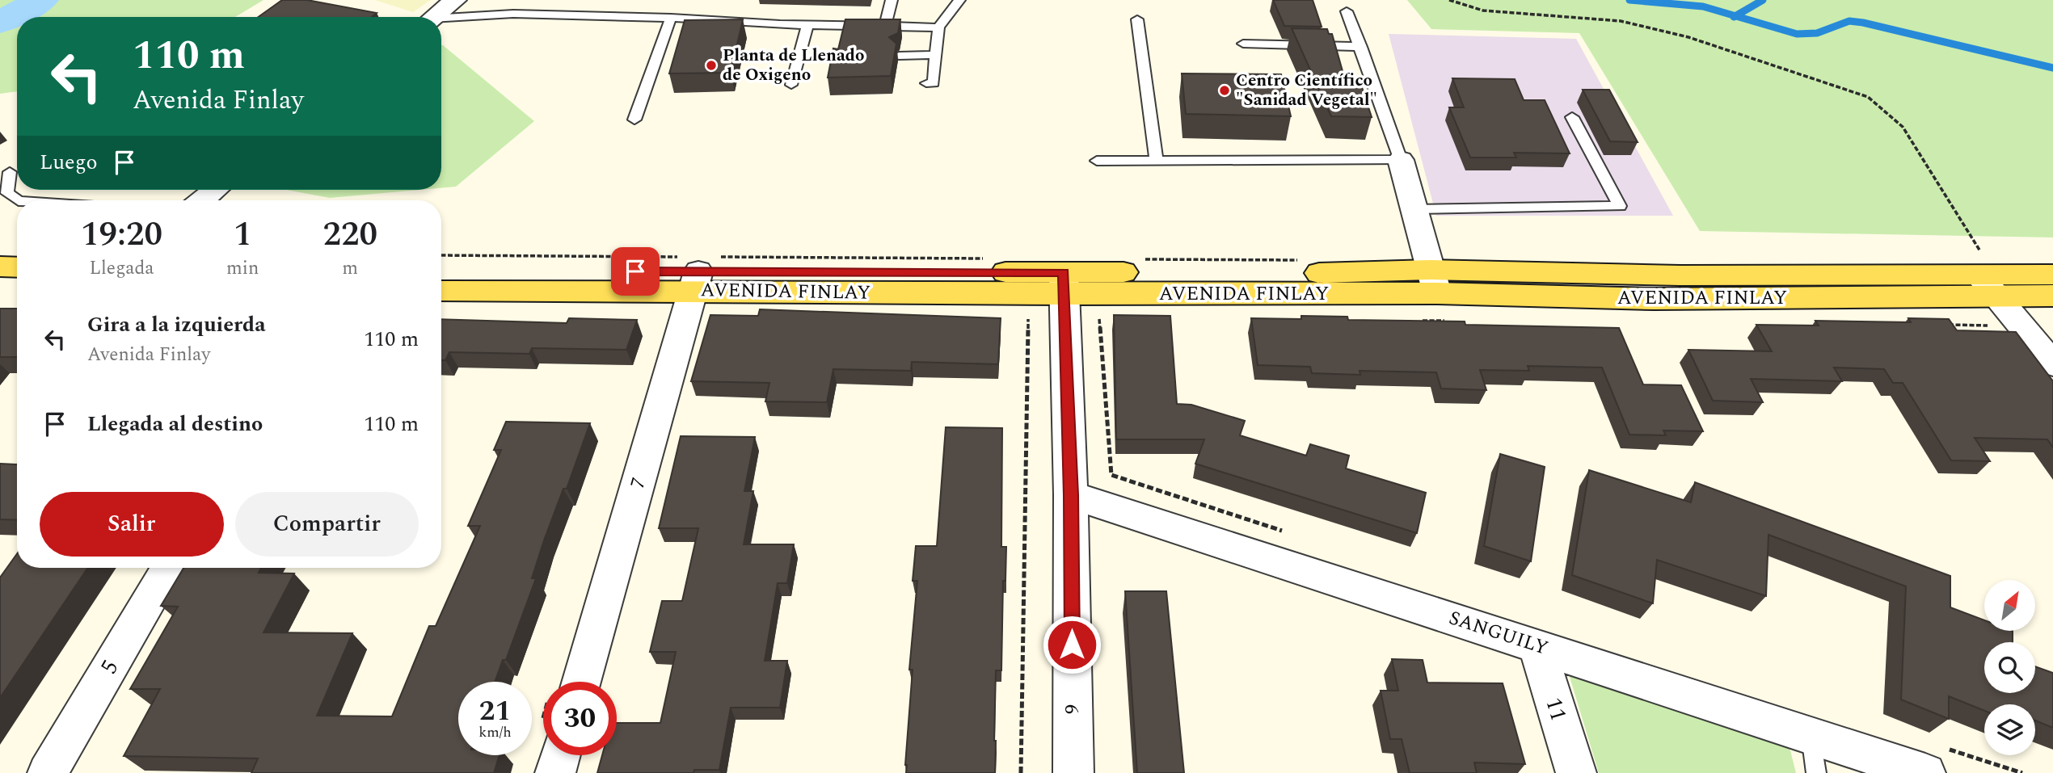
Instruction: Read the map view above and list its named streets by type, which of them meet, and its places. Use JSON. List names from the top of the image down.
{
  "streets": {
    "main road": ["AVENIDA FINLAY"],
    "street": [
      "7",
      "SANGUILY",
      "5",
      "9",
      "11"
    ]
  },
  "crossings": [
    ["AVENIDA FINLAY", "7"],
    ["AVENIDA FINLAY", "9"],
    ["SANGUILY", "9"],
    ["SANGUILY", "11"]
  ],
  "places": ["Planta de Llenado de Oxigeno", "Centro Científico \"Sanidad Vegetal\""],
  "north": "top right",
  "page": {
    "turn": ["110 m", "Avenida Finlay"],
    "then": "Luego",
    "eta": [
      "19:20",
      "Llegada",
      "1",
      "min",
      "220",
      "m"
    ],
    "list": [
      {
        "name": "Gira a la izquierda",
        "note": "Avenida Finlay",
        "value": "110 m"
      },
      {
        "name": "Llegada al destino",
        "value": "110 m"
      }
    ],
    "buttons": ["Salir", "Compartir"],
    "speed": "21 km/h",
    "limit": "30"
  }
}
